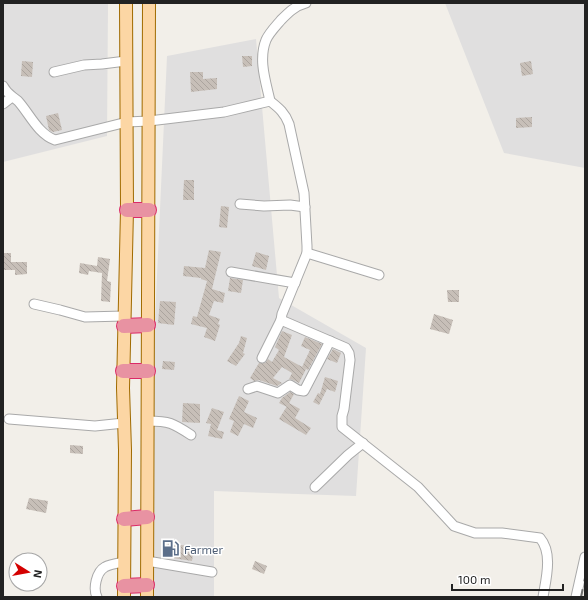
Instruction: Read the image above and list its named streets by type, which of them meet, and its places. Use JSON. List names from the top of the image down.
{
  "places": {
    "fuel station": ["Farmer"]
  },
  "scale_bar": "100 m",
  "north": "right"
}
